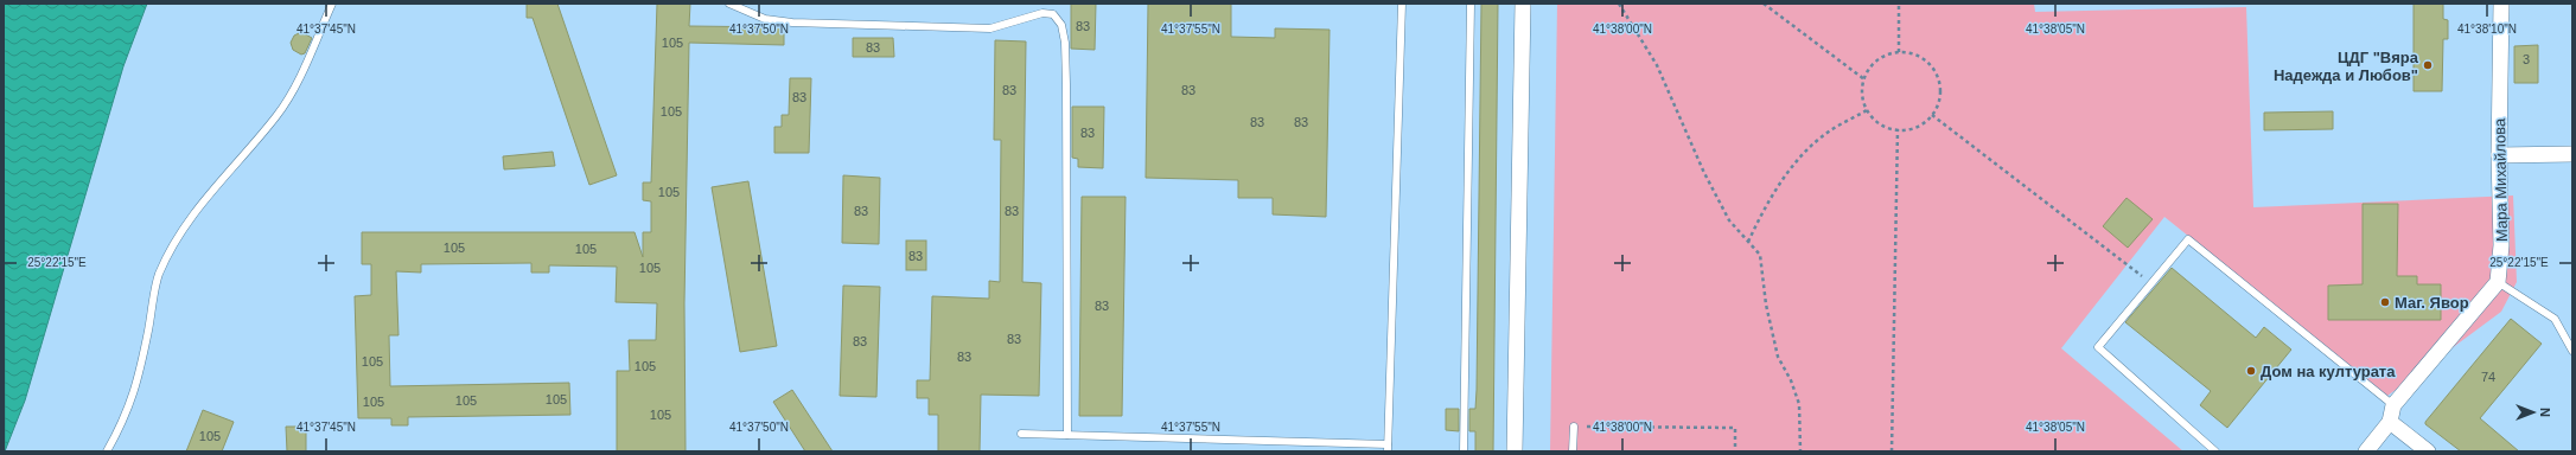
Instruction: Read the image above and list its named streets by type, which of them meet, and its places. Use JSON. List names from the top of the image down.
{
  "streets": {
    "street": ["Мара Михайлова"]
  },
  "places": ["ЦДГ \"Вяра Надежда и Любов\"", "Маг. Явор", "Дом на културата"],
  "house_numbers": [
    "83",
    "105",
    "83",
    "3",
    "83",
    "83",
    "83",
    "105",
    "83",
    "83",
    "83",
    "105",
    "83",
    "83",
    "105",
    "105",
    "83",
    "105",
    "83",
    "83",
    "83",
    "83",
    "105",
    "105",
    "74",
    "105",
    "105",
    "105",
    "105",
    "105"
  ],
  "north": "right",
  "coordinates": [
    "41°37'45\"N",
    "41°37'50\"N",
    "41°37'55\"N",
    "41°38'00\"N",
    "41°38'05\"N",
    "41°38'10\"N",
    "25°22'15\"E"
  ]
}
